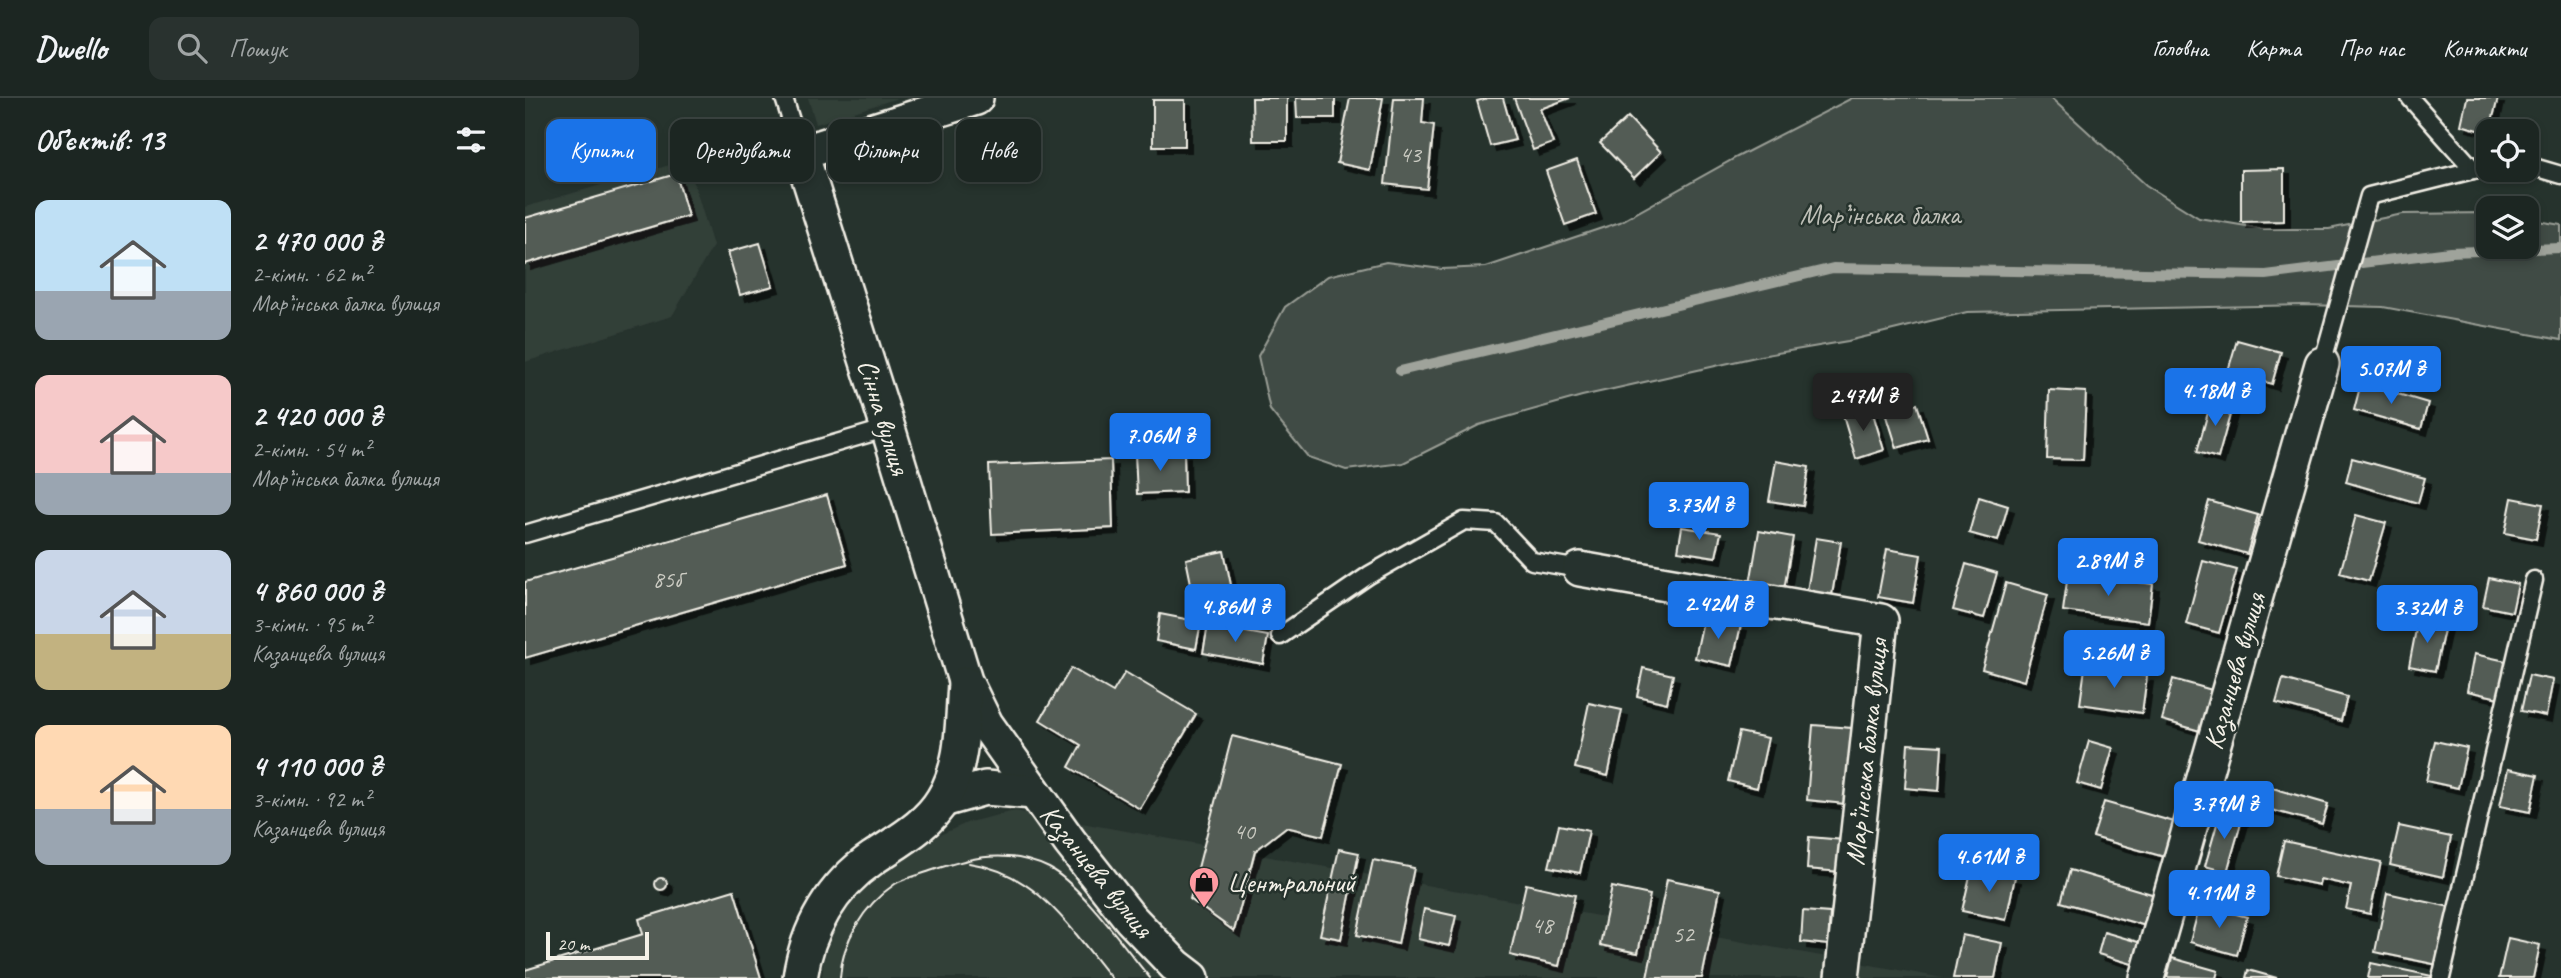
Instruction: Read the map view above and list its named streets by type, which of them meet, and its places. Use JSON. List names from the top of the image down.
{
  "streets": {
    "street": ["Сінна вулиця", "Казанцева вулиця", "Мар’їнська балка вулиця"]
  },
  "crossings": [
    ["Сінна вулиця", "Казанцева вулиця"]
  ],
  "parks": ["Мар’їнська балка"],
  "places": {
    "shop": ["Центральний"]
  },
  "house_numbers": [
    "43",
    "85б",
    "40",
    "48",
    "52"
  ],
  "scale_bar": "20 m",
  "page": {
    "header": "Dwello",
    "search": "Пошук",
    "nav": [
      "Головна",
      "Карта",
      "Про нас",
      "Контакти"
    ],
    "heading": "Об’єктів: 13",
    "chip": [
      "Купити",
      "Орендувати",
      "Фільтри",
      "Нове"
    ],
    "list": [
      {
        "name": "2 470 000 ₴",
        "note": "2-кімн. · 62 m² · Мар’їнська балка вулиця"
      },
      {
        "name": "2 420 000 ₴",
        "note": "2-кімн. · 54 m² · Мар’їнська балка вулиця"
      },
      {
        "name": "4 860 000 ₴",
        "note": "3-кімн. · 95 m² · Казанцева вулиця"
      },
      {
        "name": "4 110 000 ₴",
        "note": "3-кімн. · 92 m² · Казанцева вулиця"
      }
    ],
    "price": [
      "5.07M ₴",
      "4.18M ₴",
      "2.47M ₴",
      "7.06M ₴",
      "3.73M ₴",
      "2.89M ₴",
      "2.42M ₴",
      "4.86M ₴",
      "3.32M ₴",
      "5.26M ₴",
      "3.79M ₴",
      "4.61M ₴",
      "4.11M ₴"
    ],
    "scale": "20 m"
  }
}
